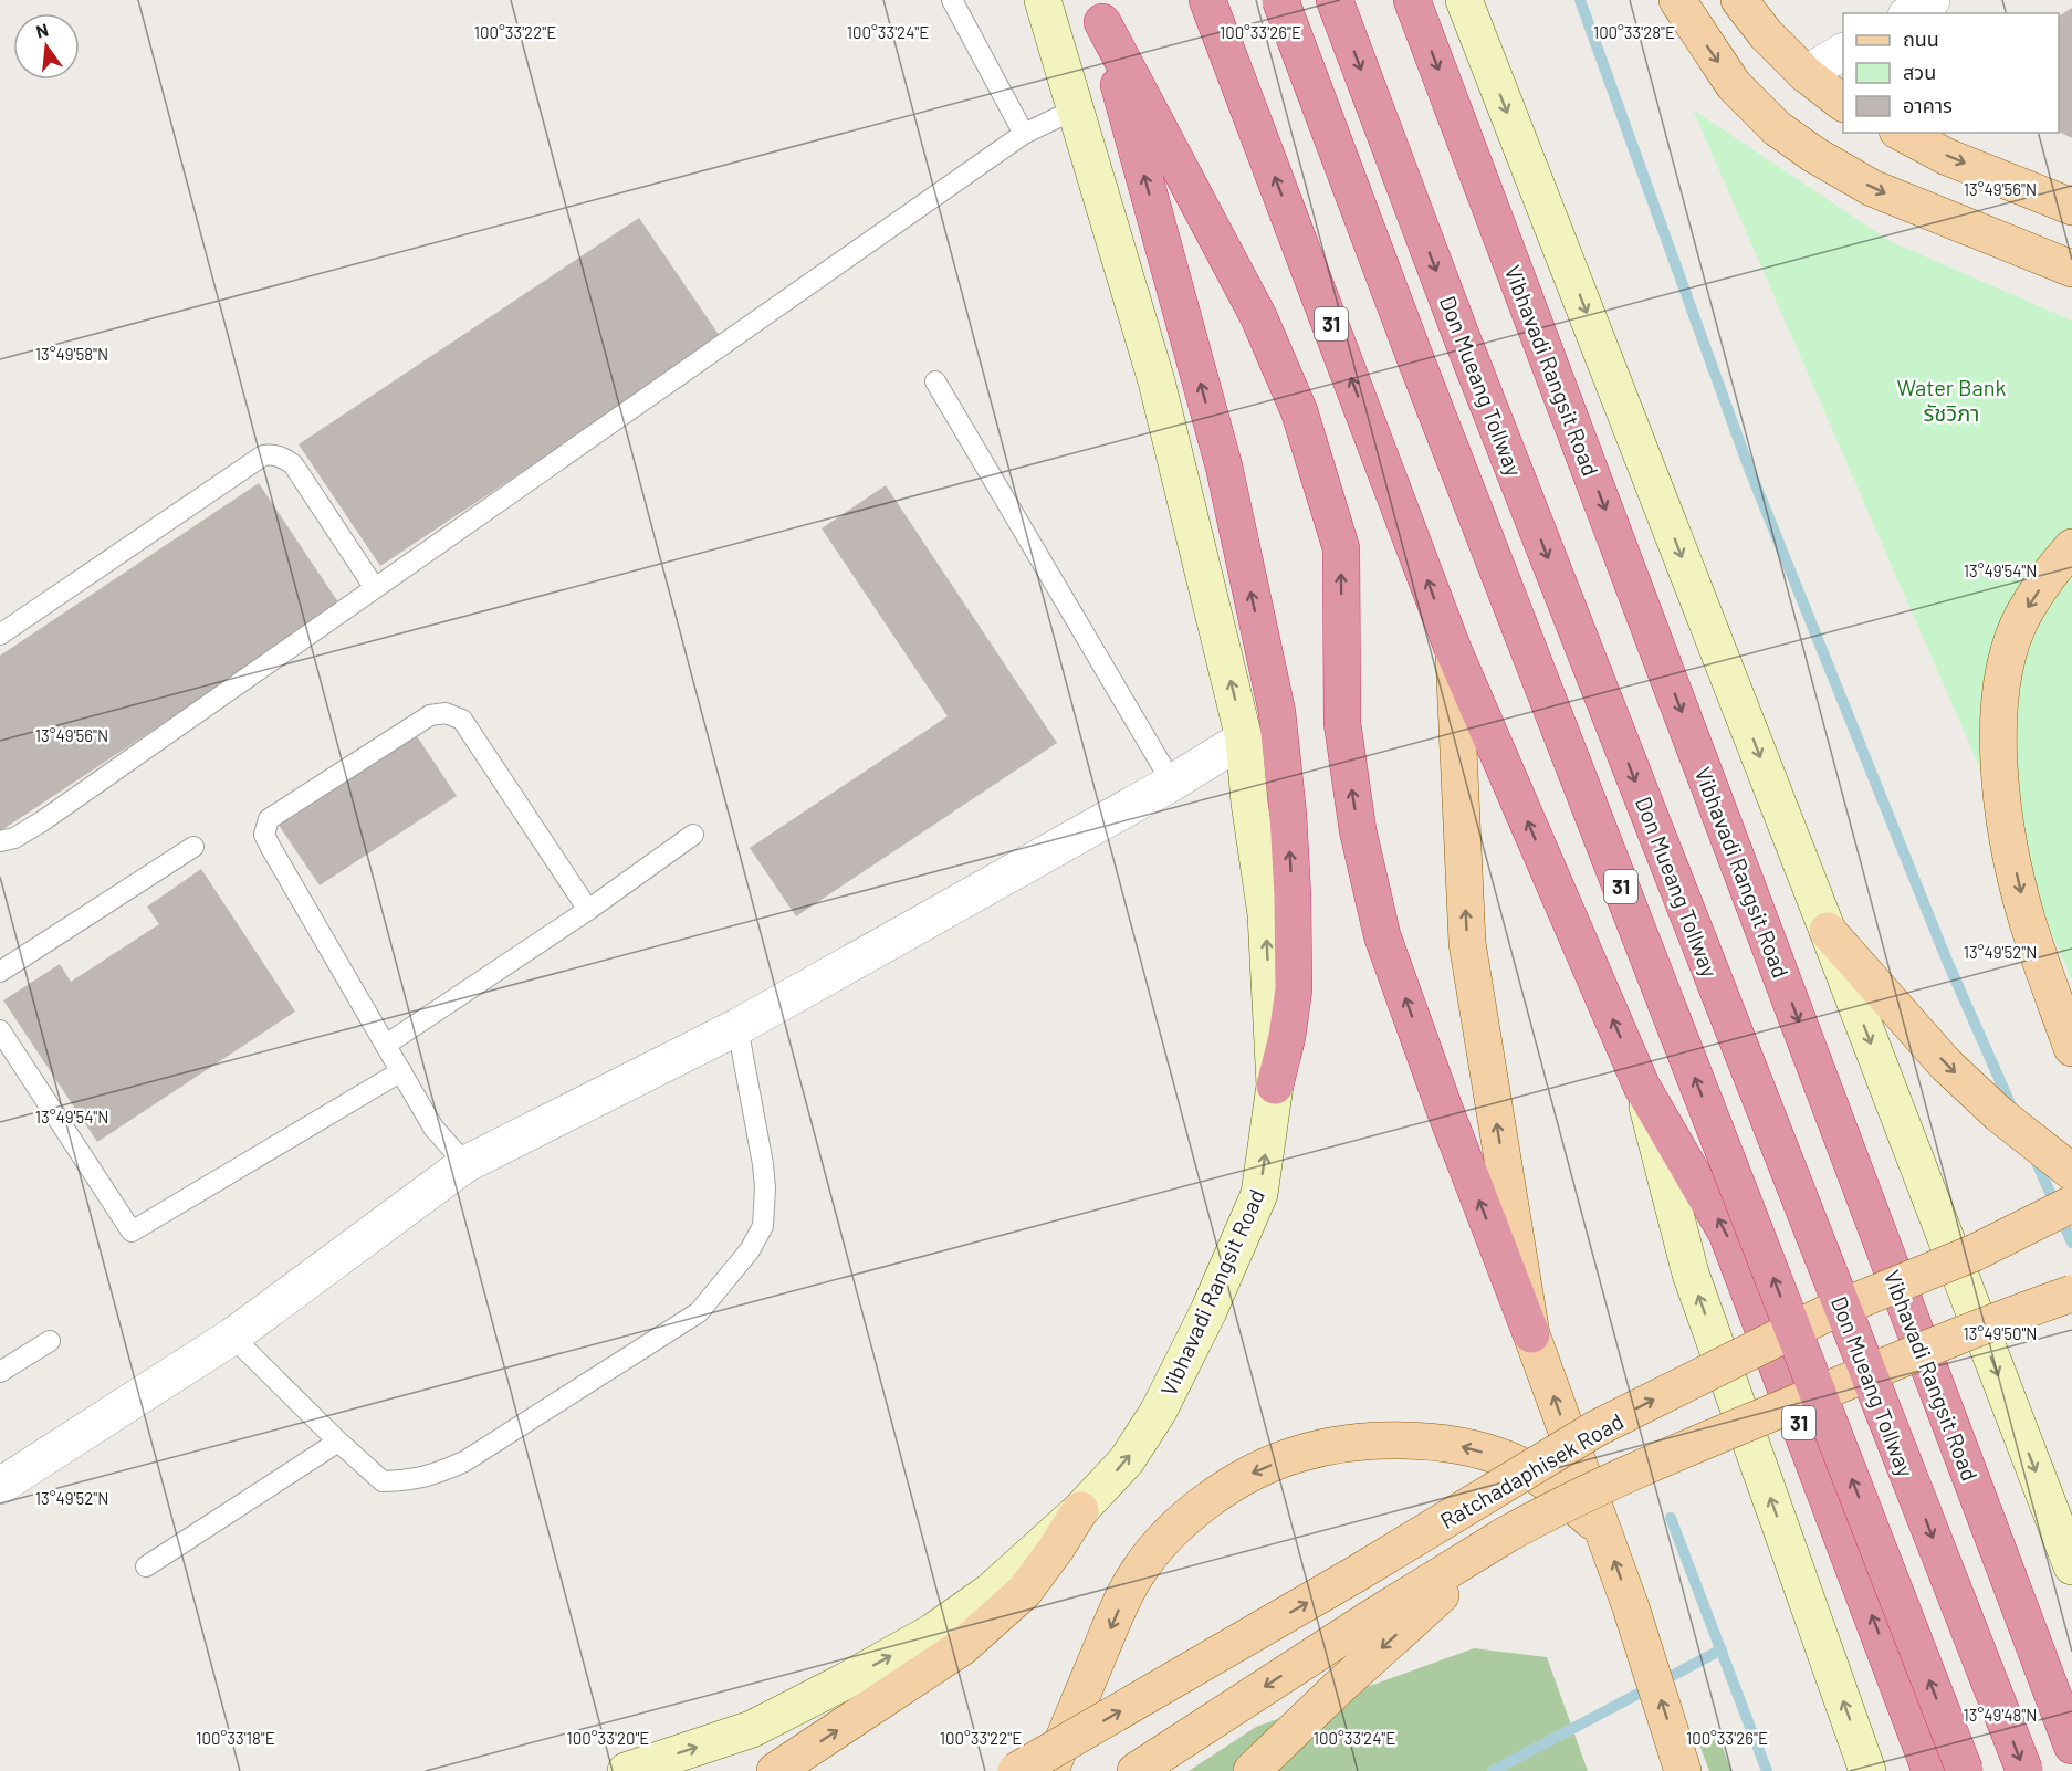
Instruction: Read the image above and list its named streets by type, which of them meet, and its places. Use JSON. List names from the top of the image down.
{
  "streets": {
    "highway": ["31", "Vibhavadi Rangsit Road", "Don Mueang Tollway"],
    "main road": ["Ratchadaphisek Road"]
  },
  "parks": ["Water Bank รัชวิภา"],
  "legend": ["ถนน", "สวน", "อาคาร"],
  "north": "top",
  "coordinates": [
    "100°33'28\"E",
    "100°33'22\"E",
    "100°33'24\"E",
    "100°33'26\"E",
    "13°49'56\"N",
    "13°49'58\"N",
    "13°49'54\"N",
    "13°49'52\"N",
    "13°49'50\"N",
    "13°49'48\"N",
    "100°33'18\"E",
    "100°33'20\"E"
  ]
}
